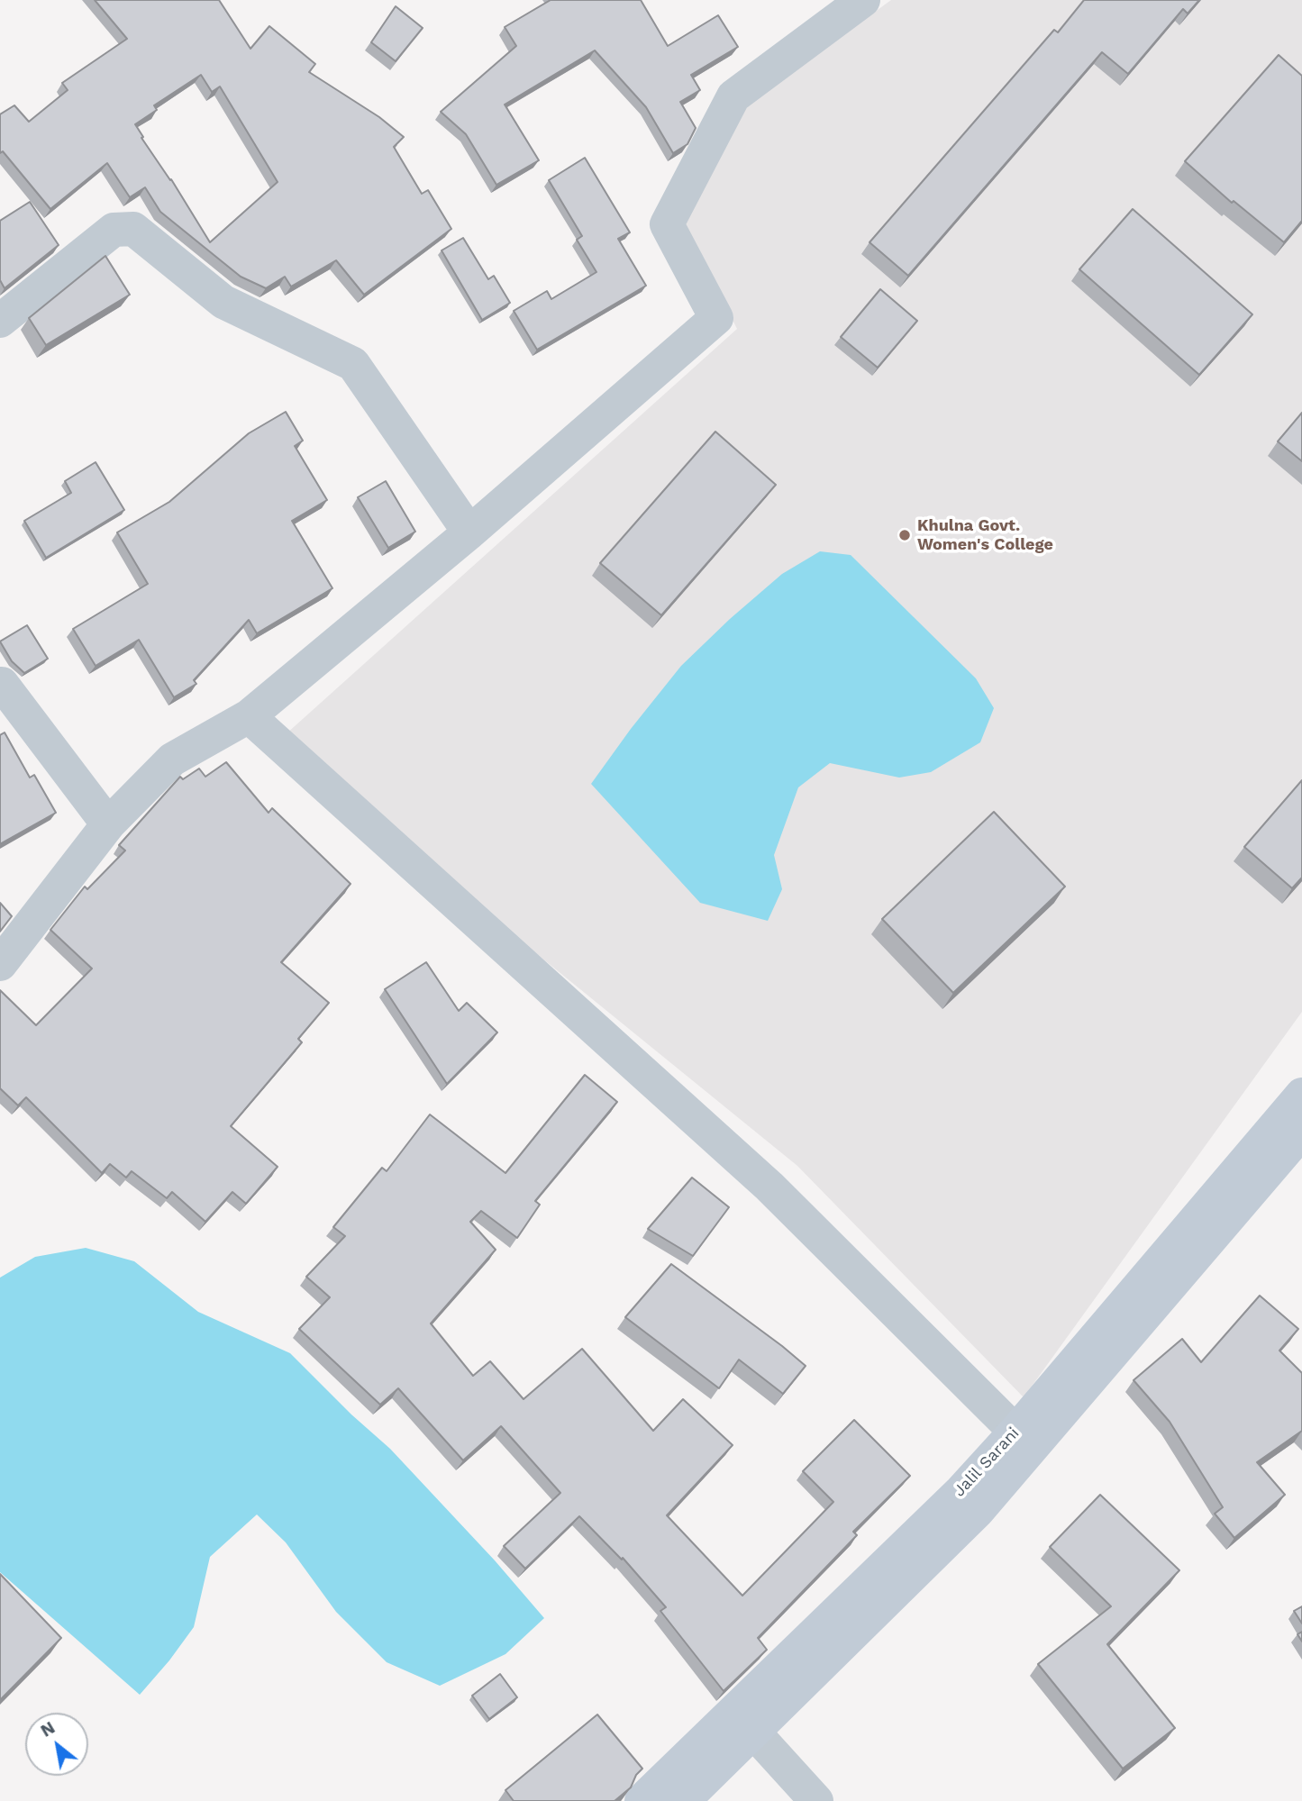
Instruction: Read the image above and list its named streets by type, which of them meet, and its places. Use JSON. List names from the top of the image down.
{
  "streets": {
    "main road": ["Jalil Sarani"]
  },
  "places": ["Khulna Govt. Women's College"],
  "north": "top left"
}
